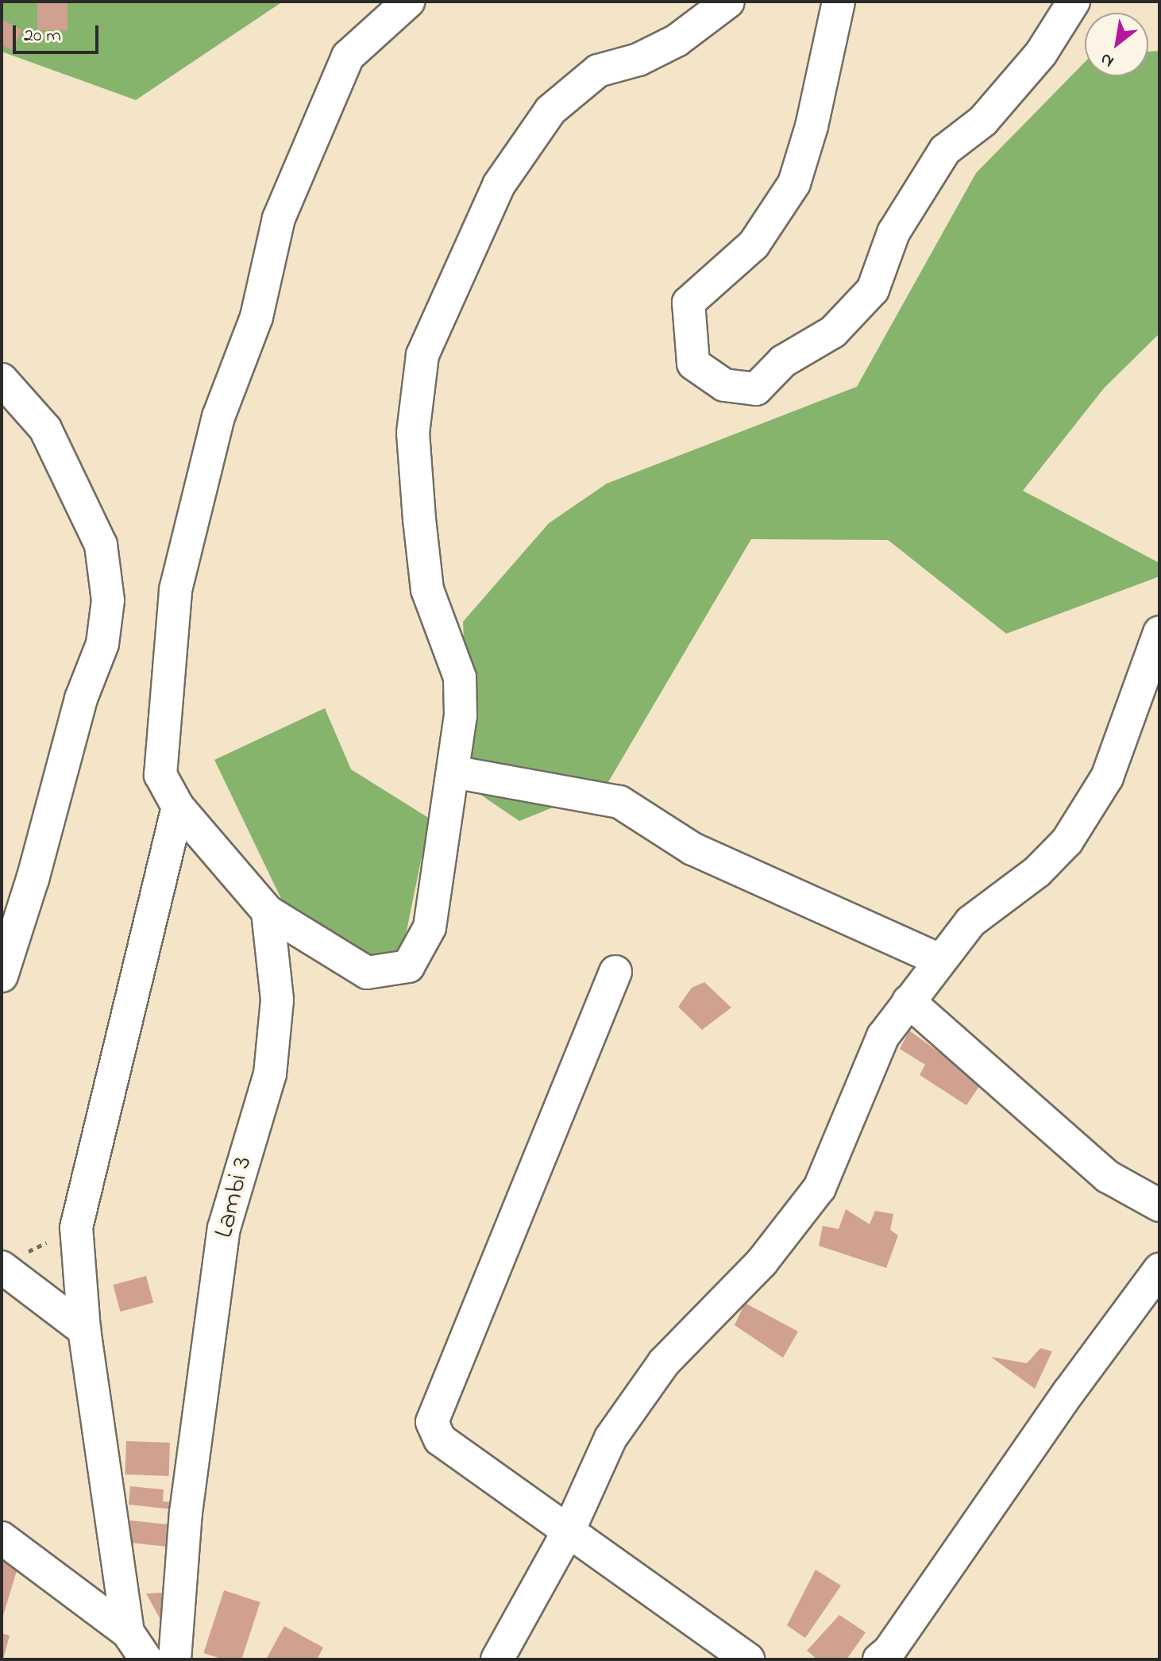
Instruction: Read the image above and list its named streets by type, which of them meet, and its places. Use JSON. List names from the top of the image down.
{
  "streets": {
    "street": ["Lambi 3"]
  },
  "scale_bar": "20 m",
  "north": "bottom left"
}
